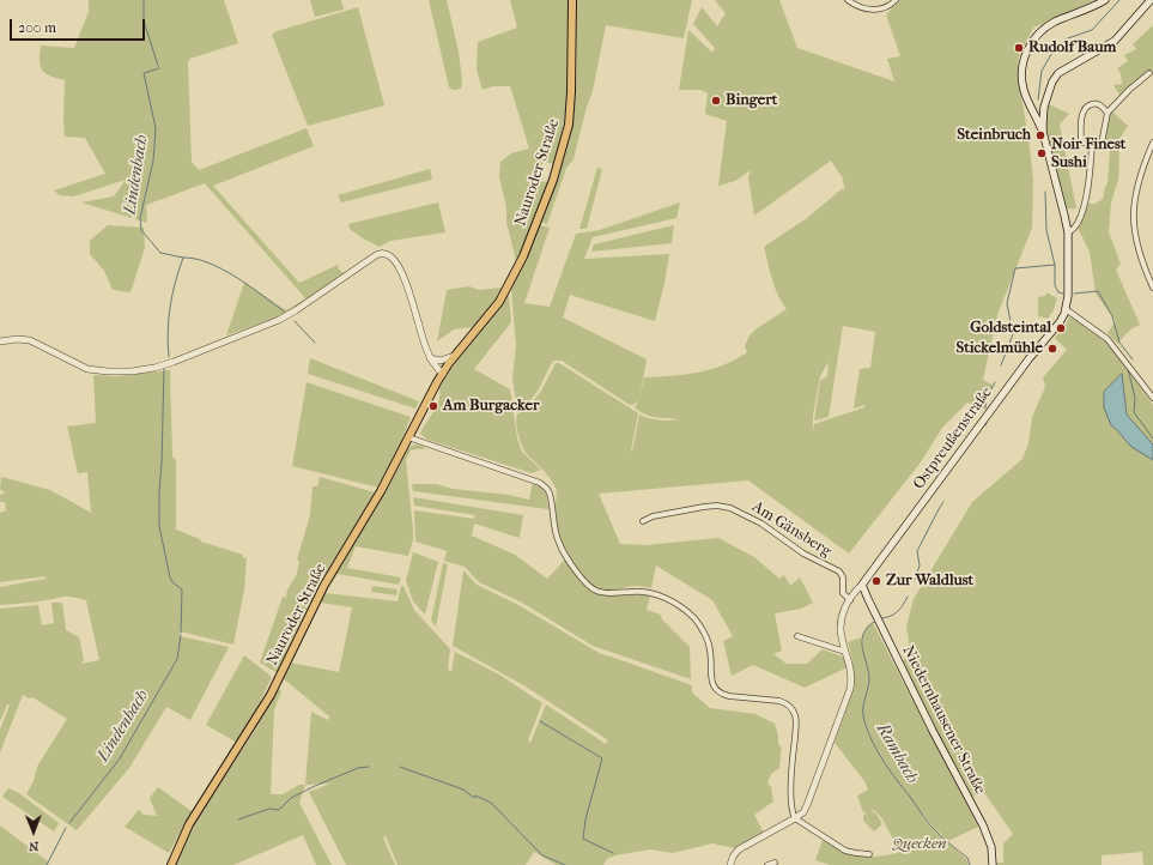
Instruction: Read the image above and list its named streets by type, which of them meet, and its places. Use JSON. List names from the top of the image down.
{
  "streets": {
    "main road": ["Nauroder Straße", "Ostpreußenstraße", "Niedernhausener Straße"],
    "street": ["Am Gänsberg"]
  },
  "crossings": [
    ["Ostpreußenstraße", "Am Gänsberg"],
    ["Ostpreußenstraße", "Niedernhausener Straße"]
  ],
  "water": ["Lindenbach", "Rambach"],
  "parks": ["Quecken"],
  "places": [
    "Rudolf Baum",
    "Bingert",
    "Steinbruch",
    "Noir Finest Sushi",
    "Goldsteintal",
    "Stickelmühle",
    "Am Burgacker",
    "Zur Waldlust"
  ],
  "scale_bar": "200 m",
  "north": "bottom"
}
